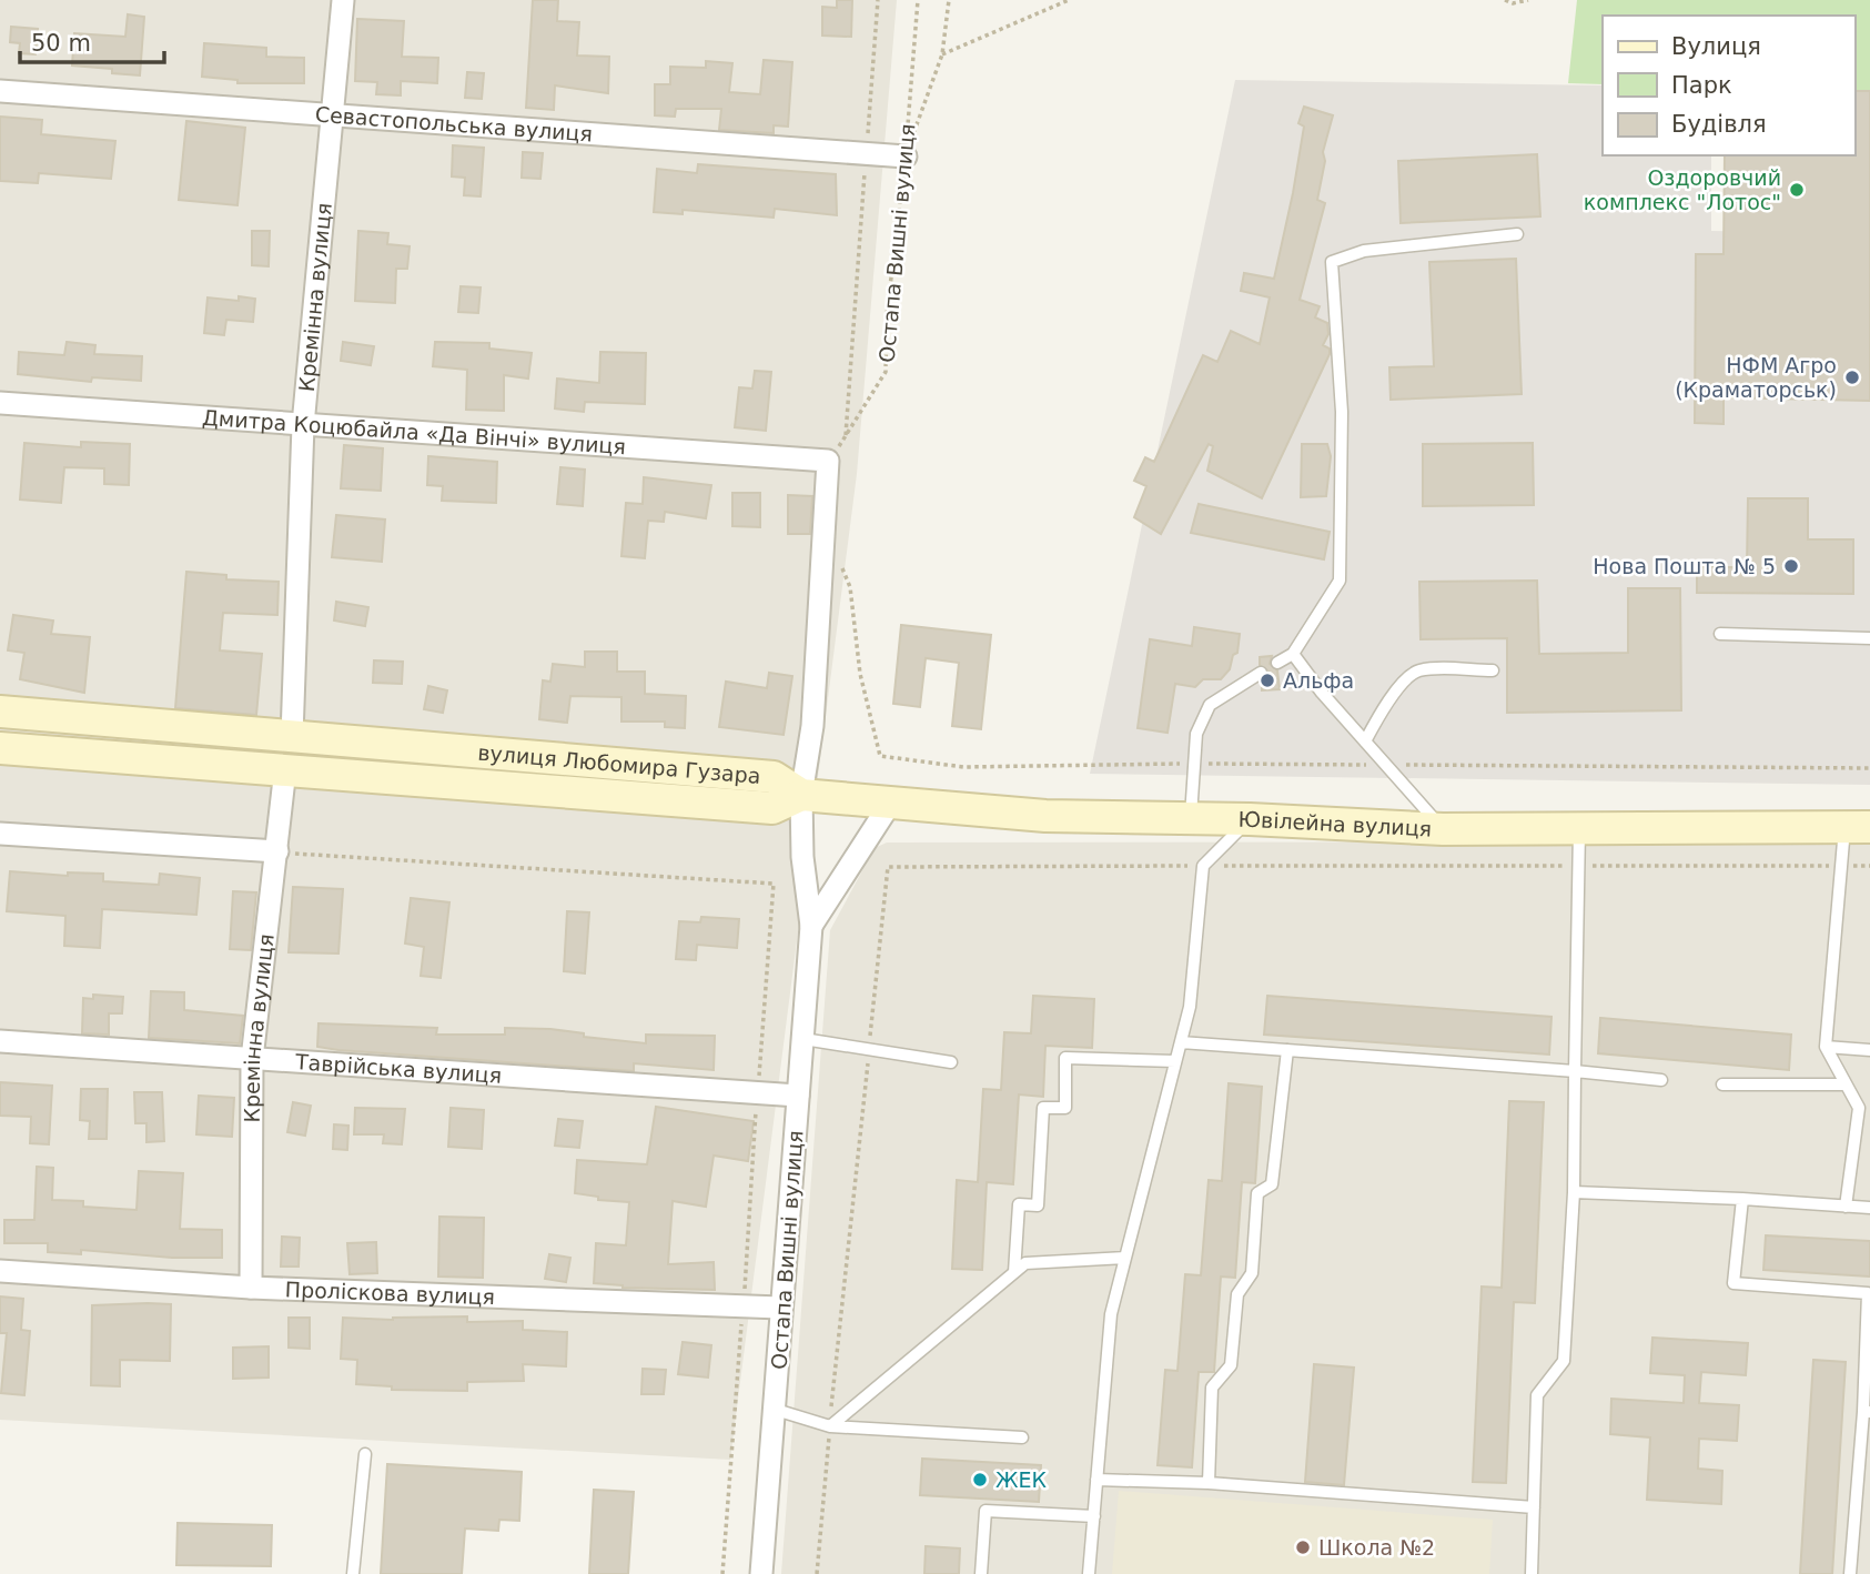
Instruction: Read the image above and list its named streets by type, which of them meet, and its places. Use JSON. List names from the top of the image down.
{
  "streets": {
    "street": [
      "Севастопольська вулиця",
      "Остапа Вишні вулиця",
      "Кремінна вулиця",
      "Дмитра Коцюбайла «Да Вінчі» вулиця",
      "вулиця Любомира Гузара",
      "Ювілейна вулиця",
      "Таврійська вулиця",
      "Проліскова вулиця"
    ]
  },
  "crossings": [
    ["Севастопольська вулиця", "Остапа Вишні вулиця"],
    ["Севастопольська вулиця", "Кремінна вулиця"],
    ["Остапа Вишні вулиця", "Дмитра Коцюбайла «Да Вінчі» вулиця"],
    ["Остапа Вишні вулиця", "вулиця Любомира Гузара"],
    ["Остапа Вишні вулиця", "Ювілейна вулиця"],
    ["Остапа Вишні вулиця", "Таврійська вулиця"],
    ["Остапа Вишні вулиця", "Проліскова вулиця"],
    ["Кремінна вулиця", "Дмитра Коцюбайла «Да Вінчі» вулиця"],
    ["Кремінна вулиця", "вулиця Любомира Гузара"],
    ["Кремінна вулиця", "Таврійська вулиця"],
    ["Кремінна вулиця", "Проліскова вулиця"],
    ["вулиця Любомира Гузара", "Ювілейна вулиця"]
  ],
  "places": [
    "Оздоровчий комплекс \"Лотос\"",
    "НФМ Агро (Краматорськ)",
    "Нова Пошта № 5",
    "Альфа",
    "ЖЕК",
    "Школа №2"
  ],
  "legend": ["Вулиця", "Парк", "Будівля"],
  "scale_bar": "50 m"
}
